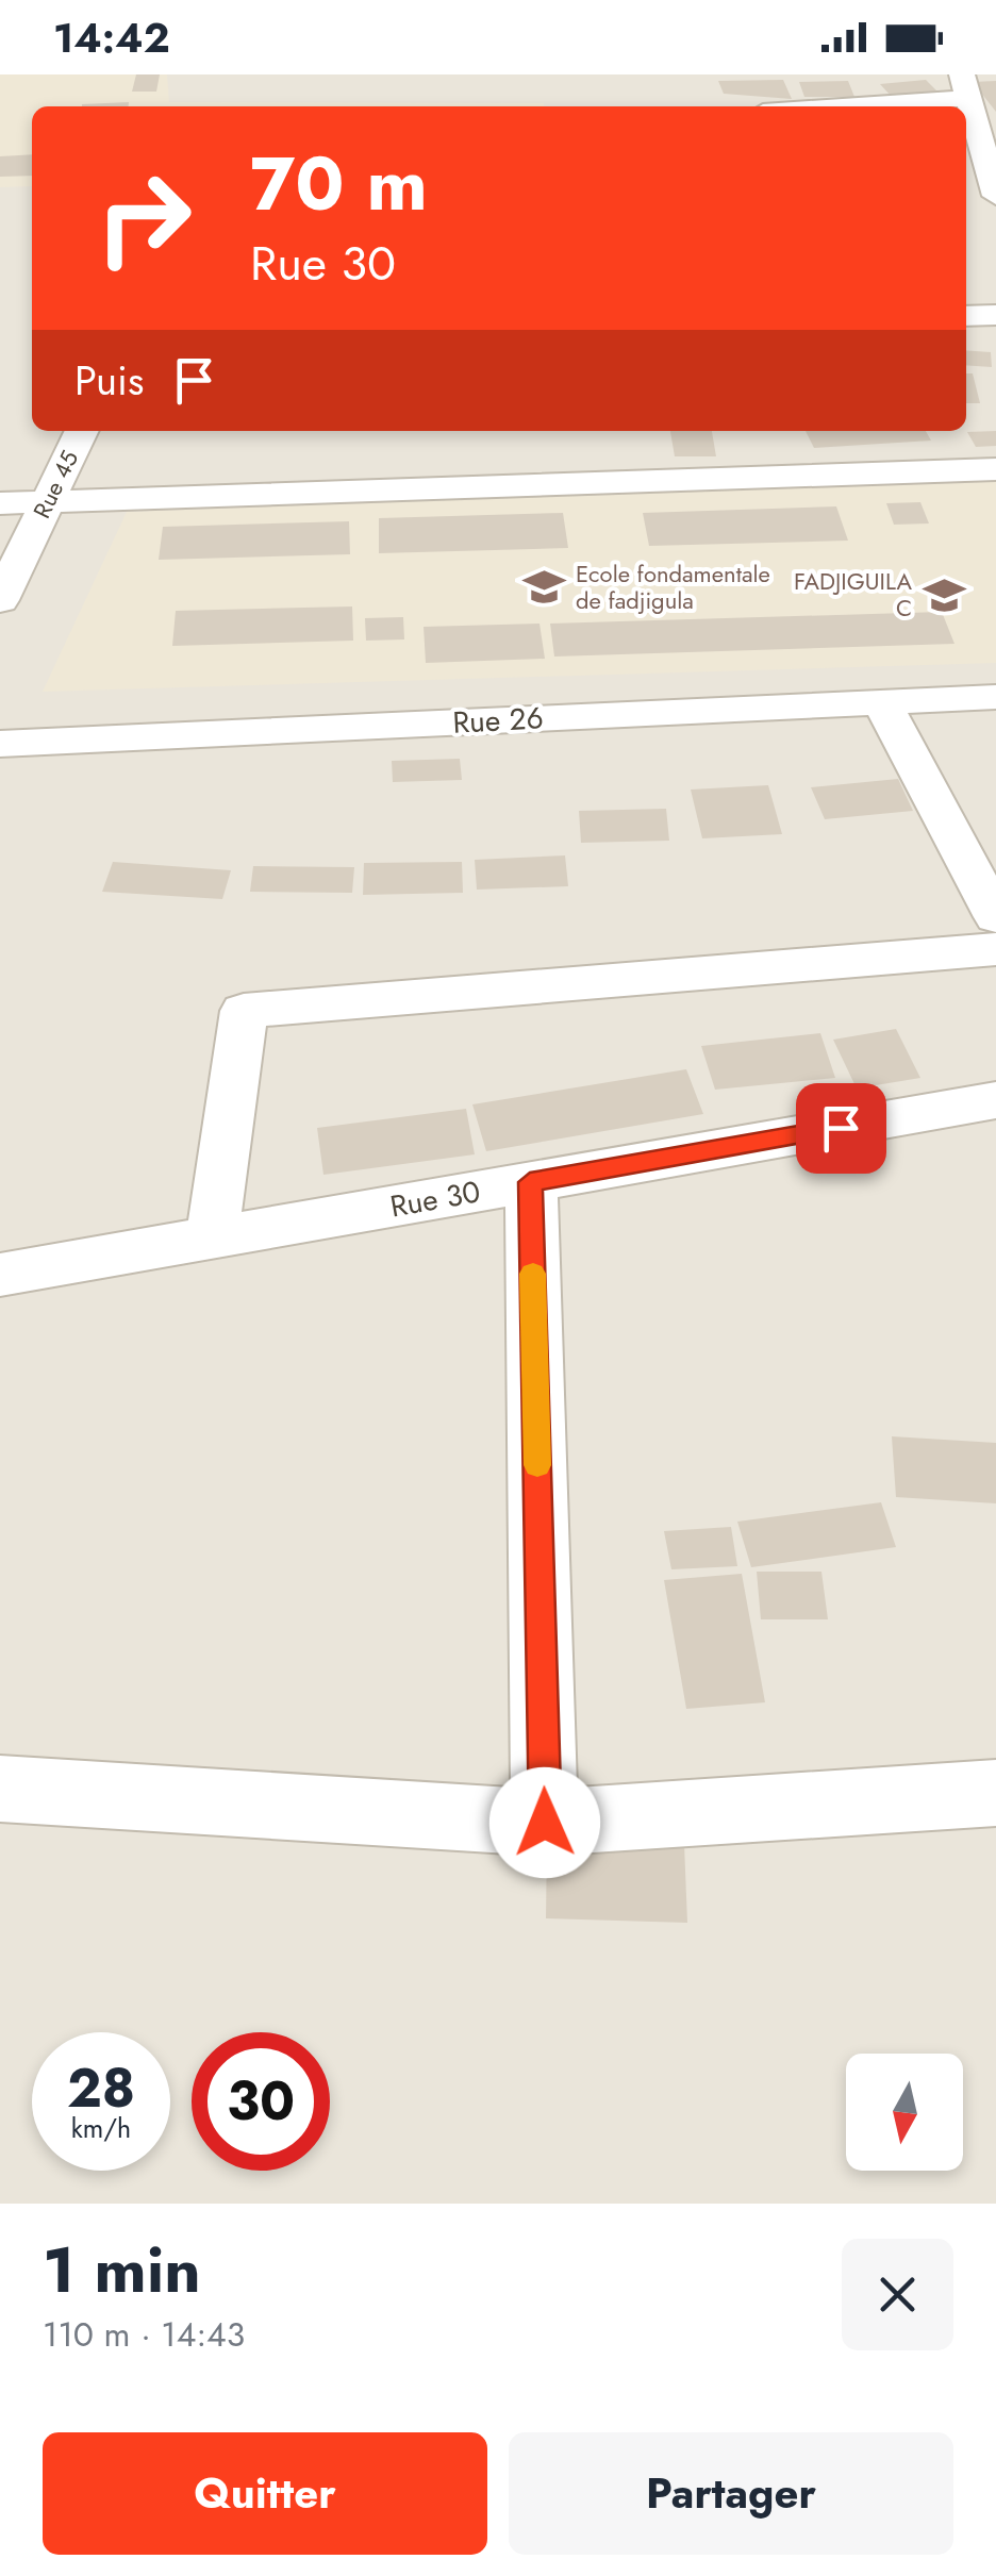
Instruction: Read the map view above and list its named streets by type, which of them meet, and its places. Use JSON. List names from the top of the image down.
{
  "streets": {
    "street": ["Rue 45", "Rue 26", "Rue 30"]
  },
  "places": {
    "school or university": ["Ecole fondamentale de fadjigula", "FADJIGUILA C"]
  },
  "north": "bottom",
  "page": {
    "status": "14:42",
    "turn": ["70 m", "Rue 30"],
    "then": "Puis",
    "speed": "28 km/h",
    "limit": "30",
    "heading": ["1 min", "110 m · 14:43"],
    "buttons": ["Quitter", "Partager"]
  }
}
